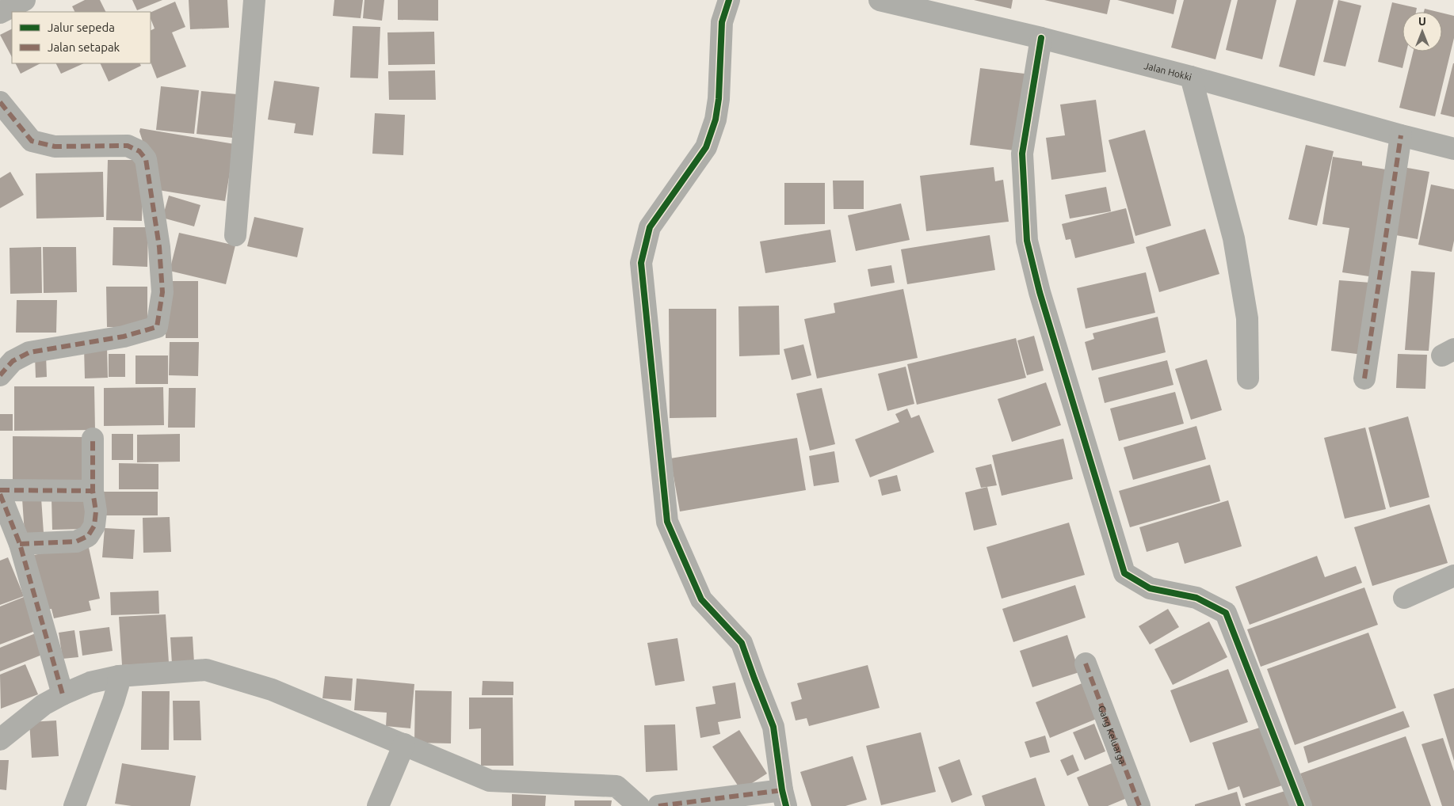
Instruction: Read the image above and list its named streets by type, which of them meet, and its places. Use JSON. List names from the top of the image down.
{
  "streets": {
    "street": ["Jalan Hokki", "Gang Keluarga"]
  },
  "legend": ["Jalur sepeda", "Jalan setapak"],
  "north": "top"
}
